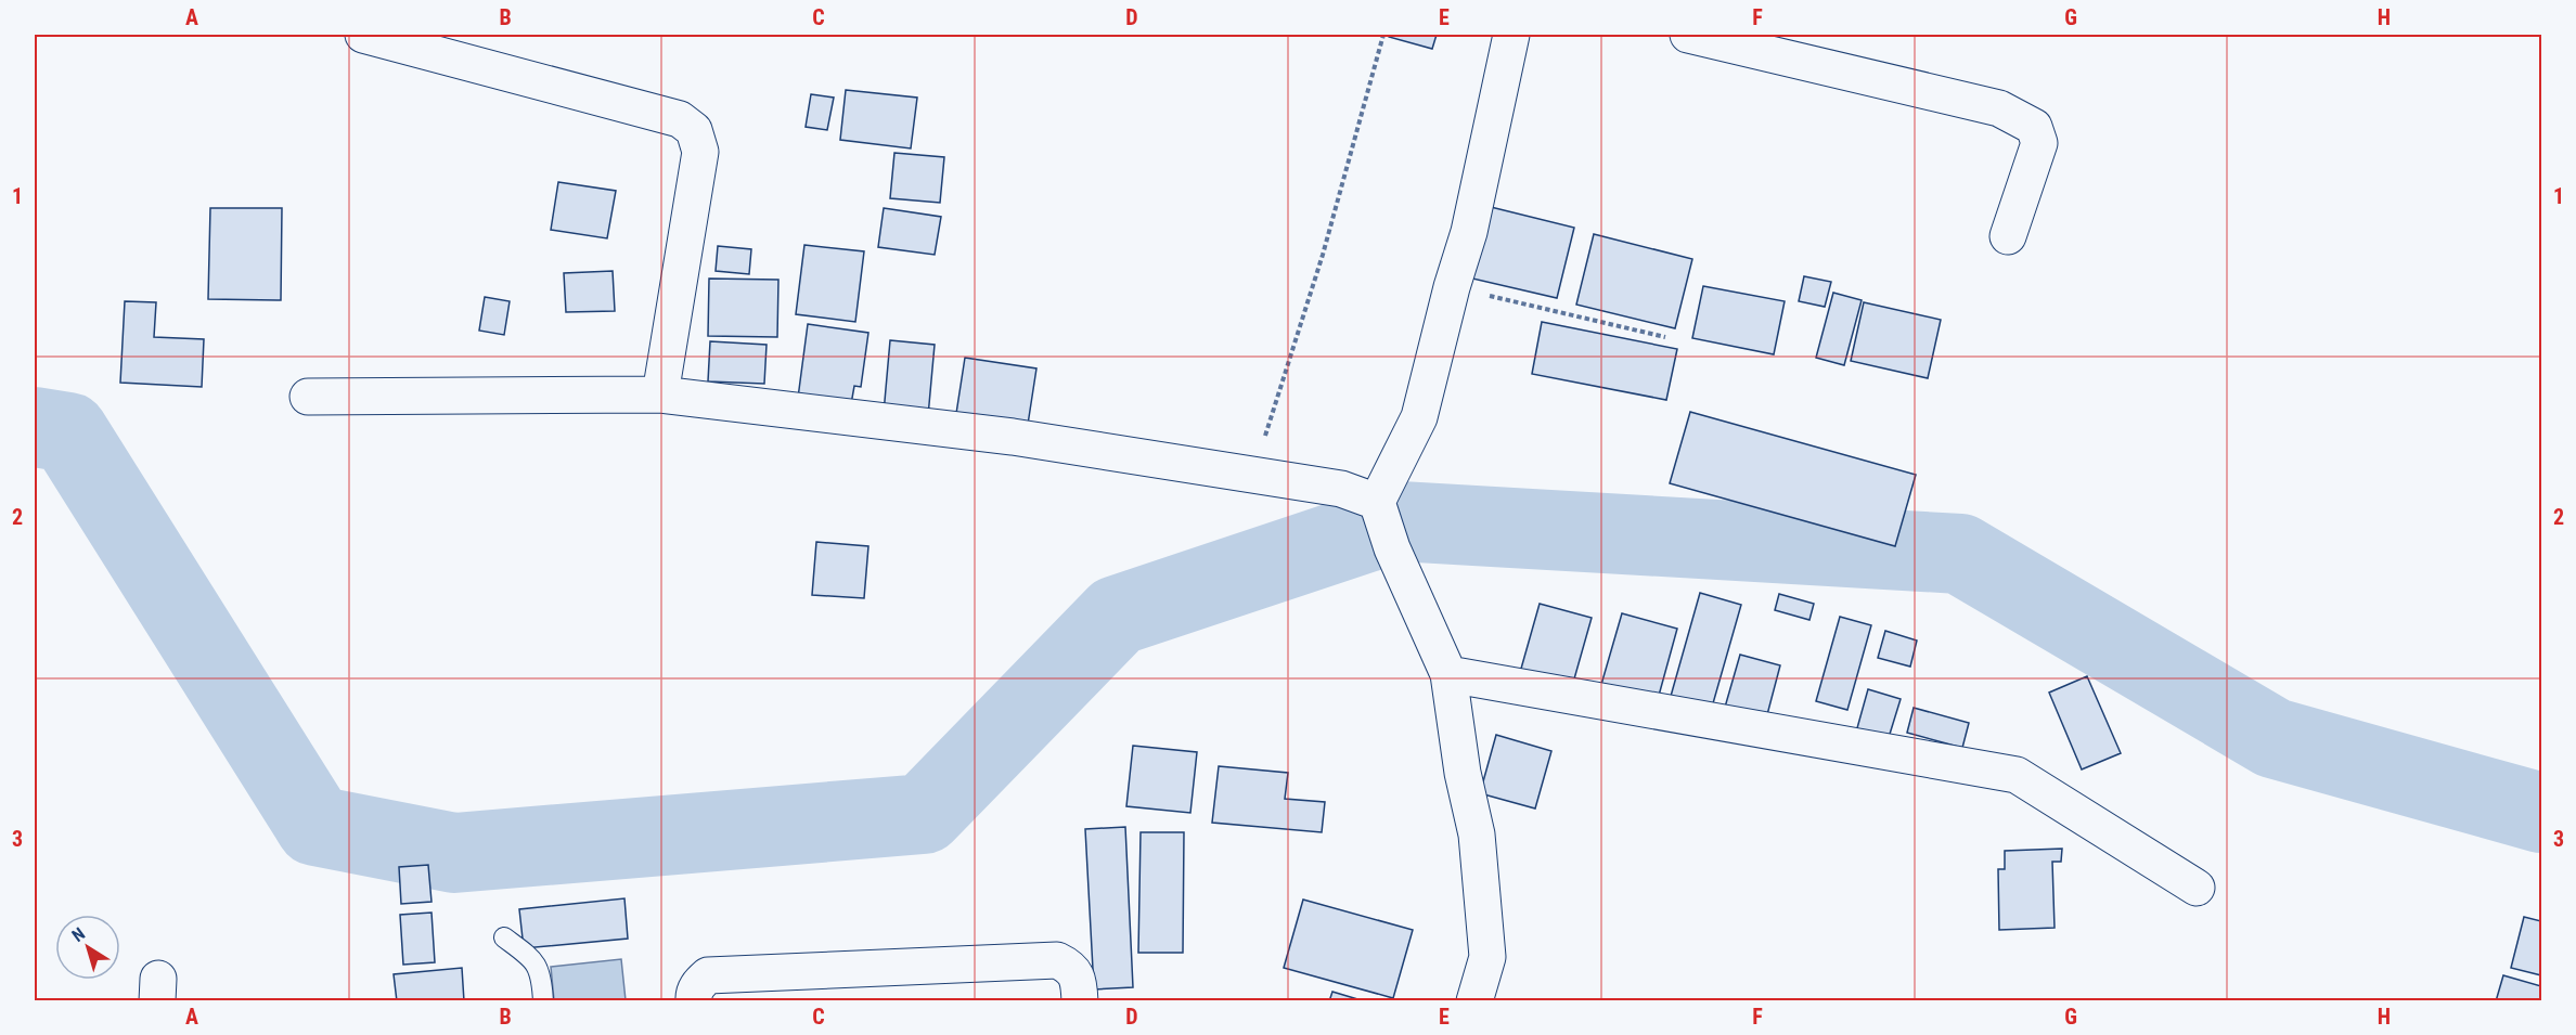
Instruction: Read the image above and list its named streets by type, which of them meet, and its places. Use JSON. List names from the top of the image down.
{
  "north": "top left",
  "grid": {
    "columns": [
      "A",
      "B",
      "C",
      "D",
      "E",
      "F",
      "G",
      "H"
    ],
    "rows": ["1", "2", "3"]
  }
}
